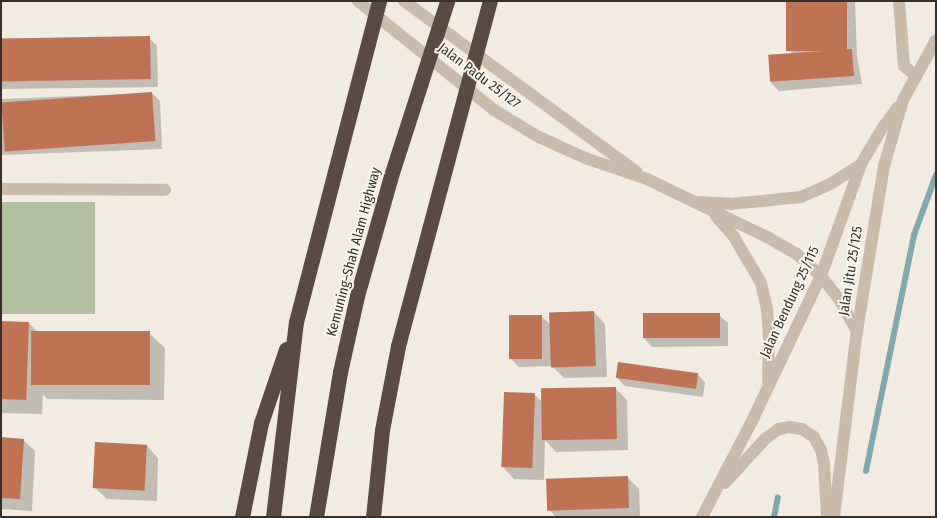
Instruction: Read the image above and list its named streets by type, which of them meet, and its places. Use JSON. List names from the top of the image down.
{
  "streets": {
    "highway": ["Kemuning–Shah Alam Highway"],
    "street": ["Jalan Padu 25/127", "Jalan Jitu 25/125", "Jalan Bendung 25/115"]
  },
  "crossings": [
    ["Jalan Padu 25/127", "Jalan Jitu 25/125"],
    ["Jalan Padu 25/127", "Jalan Bendung 25/115"],
    ["Jalan Jitu 25/125", "Jalan Bendung 25/115"]
  ]
}
